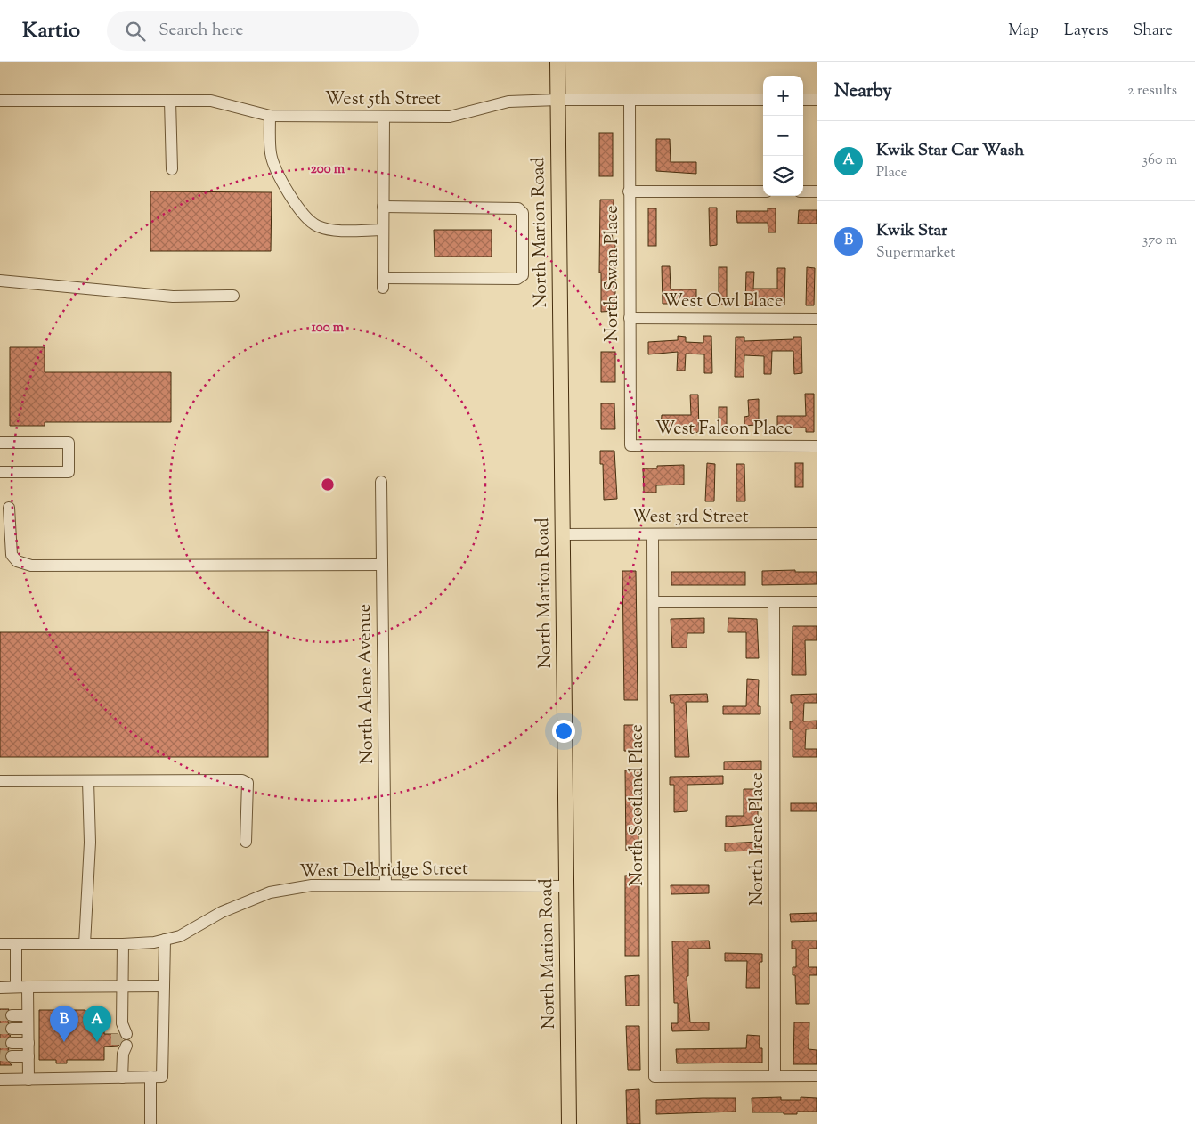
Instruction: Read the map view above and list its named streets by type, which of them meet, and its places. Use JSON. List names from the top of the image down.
{
  "streets": {
    "main road": ["North Marion Road"],
    "street": [
      "West 5th Street",
      "North Swan Place",
      "West Owl Place",
      "West Falcon Place",
      "West 3rd Street",
      "North Alene Avenue",
      "North Scotland Place",
      "North Irene Place",
      "West Delbridge Street"
    ]
  },
  "crossings": [
    ["West 5th Street", "North Marion Road"],
    ["West 5th Street", "North Swan Place"],
    ["North Marion Road", "West 3rd Street"],
    ["North Marion Road", "West Delbridge Street"],
    ["North Swan Place", "West Owl Place"],
    ["North Swan Place", "West Falcon Place"],
    ["West 3rd Street", "North Scotland Place"],
    ["North Alene Avenue", "West Delbridge Street"],
    ["North Scotland Place", "North Irene Place"]
  ],
  "page": {
    "header": "Kartio",
    "search": "Search here",
    "nav": ["Map", "Layers", "Share"],
    "heading": ["Nearby", "2 results"],
    "map_buttons": ["+", "−"],
    "list": [
      {
        "mark": "A",
        "name": "Kwik Star Car Wash",
        "note": "Place",
        "value": "360 m"
      },
      {
        "mark": "B",
        "name": "Kwik Star",
        "note": "Supermarket",
        "value": "370 m"
      }
    ],
    "pins": ["A", "B"]
  },
  "rings": ["200 m", "100 m"]
}
